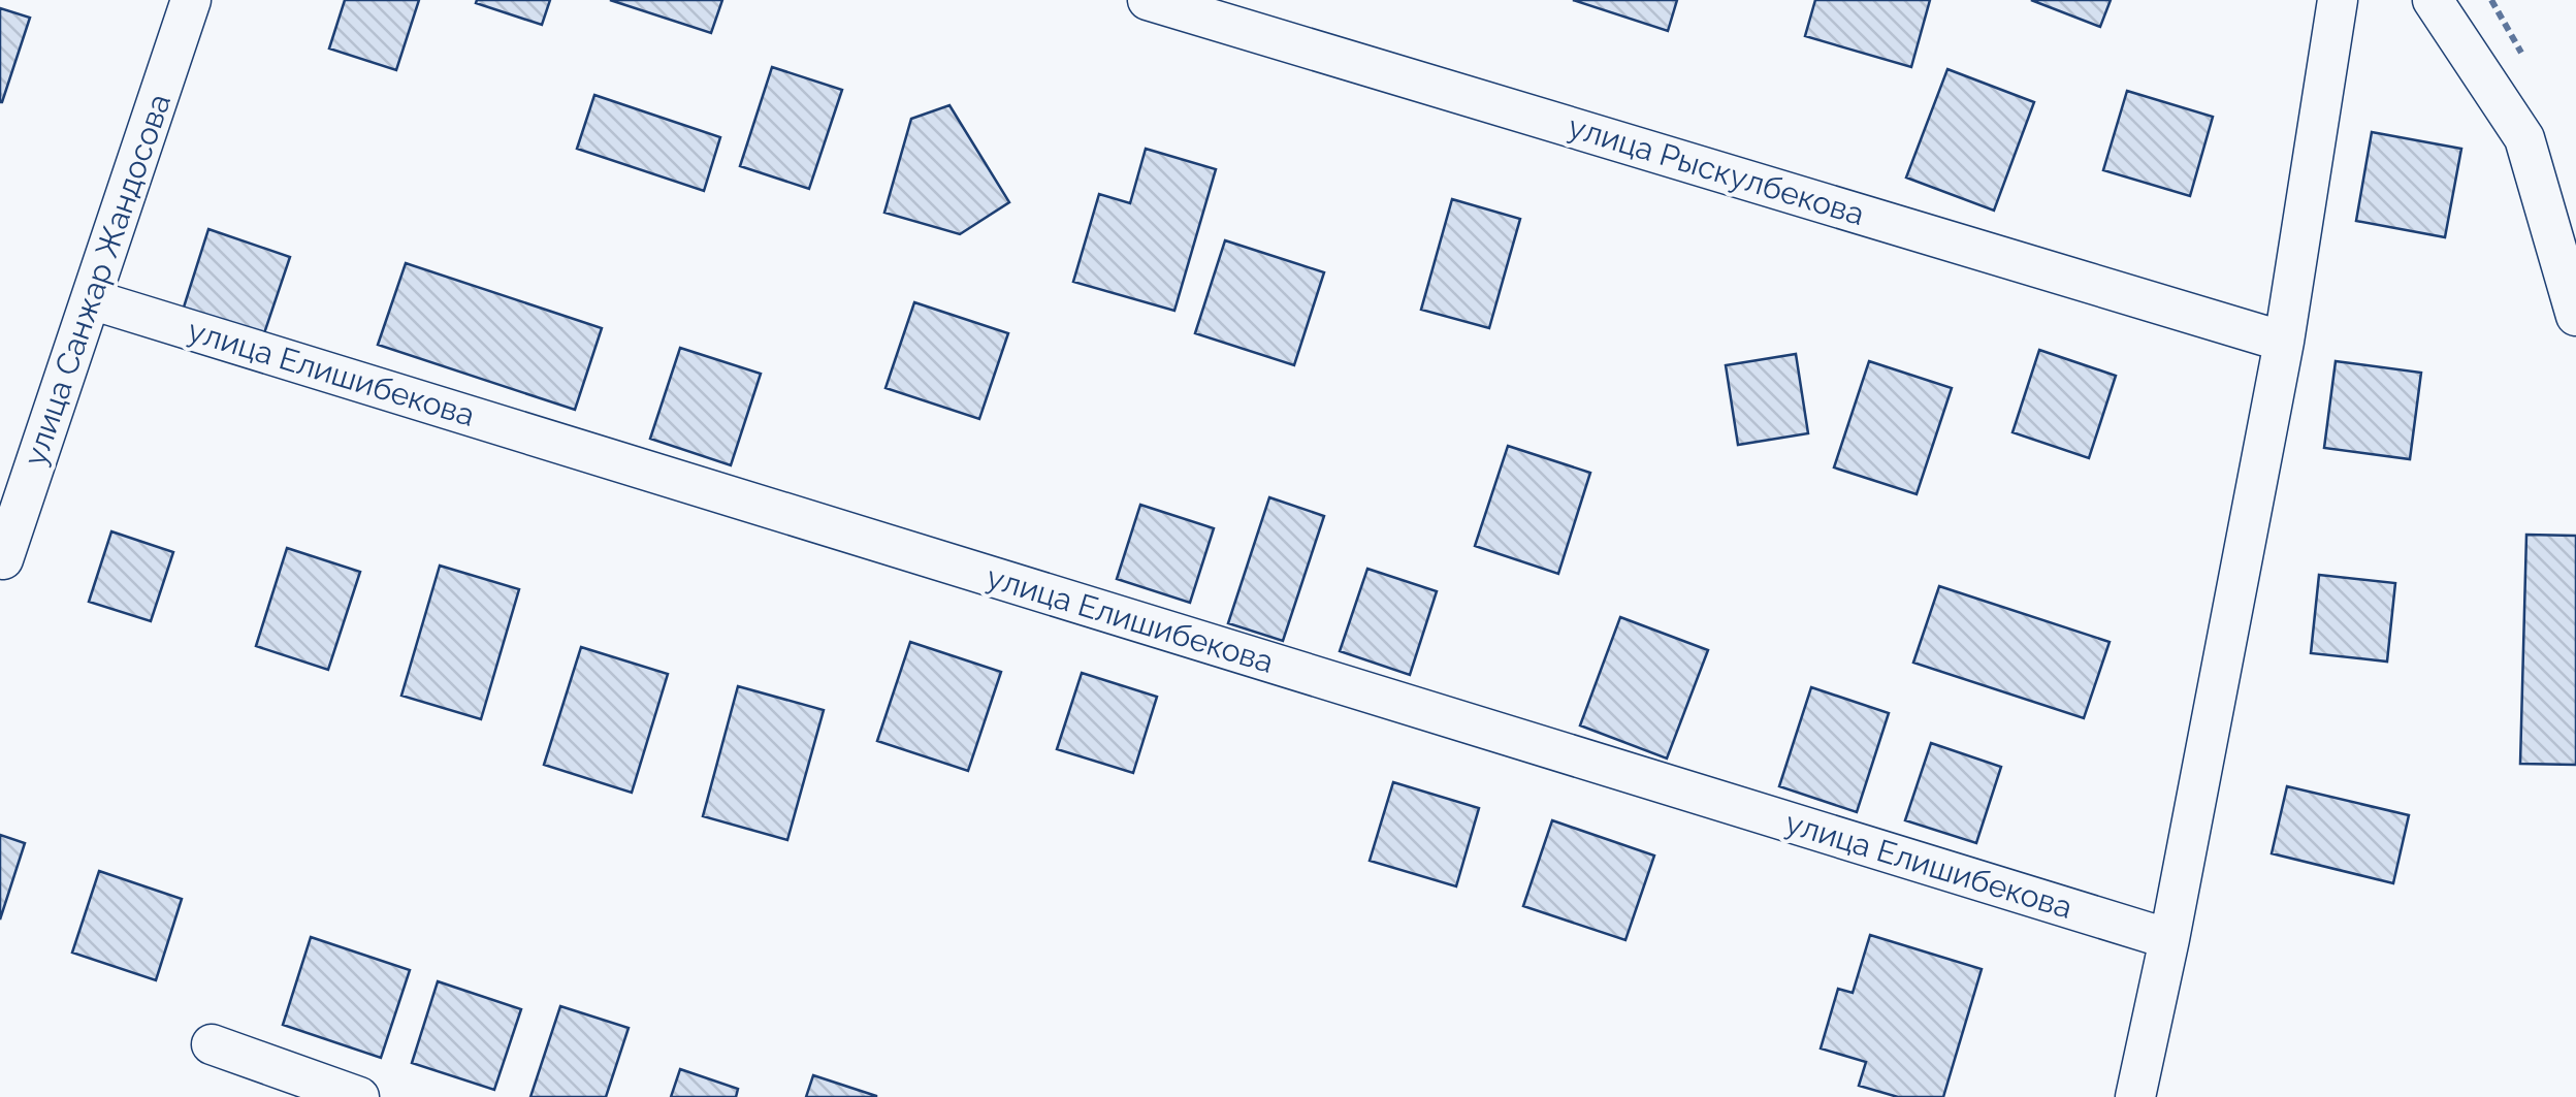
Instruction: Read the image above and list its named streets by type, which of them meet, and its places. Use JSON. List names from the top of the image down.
{
  "streets": {
    "street": ["улица Рыскулбекова", "улица Санжар Жандосова", "улица Елишибекова"]
  },
  "crossings": [
    ["улица Санжар Жандосова", "улица Елишибекова"]
  ]
}
